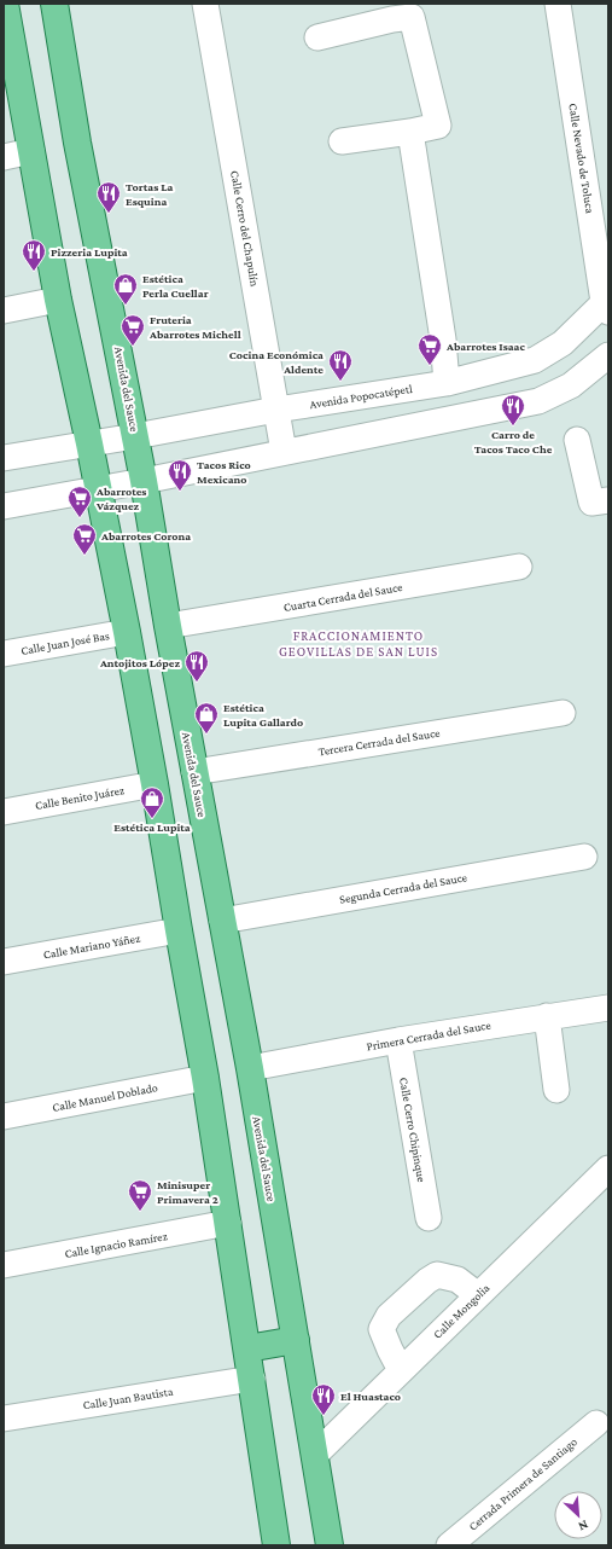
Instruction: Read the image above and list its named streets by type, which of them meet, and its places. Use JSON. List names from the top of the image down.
{
  "streets": {
    "main road": ["Avenida del Sauce"],
    "street": [
      "Calle Nevado de Toluca",
      "Calle Cerro del Chapulín",
      "Avenida Popocatépetl",
      "Cuarta Cerrada del Sauce",
      "Calle Juan José Bas",
      "Tercera Cerrada del Sauce",
      "Calle Benito Juárez",
      "Segunda Cerrada del Sauce",
      "Calle Mariano Yáñez",
      "Primera Cerrada del Sauce",
      "Calle Manuel Doblado",
      "Calle Cerro Chipinque",
      "Calle Ignacio Ramírez",
      "Calle Mongolia",
      "Calle Juan Bautista",
      "Cerrada Primera de Santiago"
    ]
  },
  "crossings": [
    ["Calle Nevado de Toluca", "Avenida Popocatépetl"],
    ["Calle Cerro del Chapulín", "Avenida Popocatépetl"],
    ["Avenida del Sauce", "Avenida Popocatépetl"],
    ["Avenida del Sauce", "Cuarta Cerrada del Sauce"],
    ["Avenida del Sauce", "Tercera Cerrada del Sauce"],
    ["Avenida del Sauce", "Segunda Cerrada del Sauce"],
    ["Avenida del Sauce", "Primera Cerrada del Sauce"],
    ["Avenida del Sauce", "Calle Mongolia"],
    ["Primera Cerrada del Sauce", "Calle Cerro Chipinque"]
  ],
  "districts": ["FRACCIONAMIENTO GEOVILLAS DE SAN LUIS"],
  "places": {
    "restaurant": [
      "Tortas La Esquina",
      "Pizzeria Lupita",
      "Cocina Económica Aldente",
      "Carro de Tacos Taco Che",
      "Tacos Rico Mexicano",
      "Antojitos López",
      "El Huastaco"
    ],
    "shop": ["Estética Perla Cuellar", "Estética Lupita Gallardo", "Estética Lupita"],
    "supermarket": [
      "Fruteria Abarrotes Michell",
      "Abarrotes Isaac",
      "Abarrotes Vázquez",
      "Abarrotes Corona",
      "Minisuper Primavera 2"
    ]
  },
  "north": "bottom right"
}
